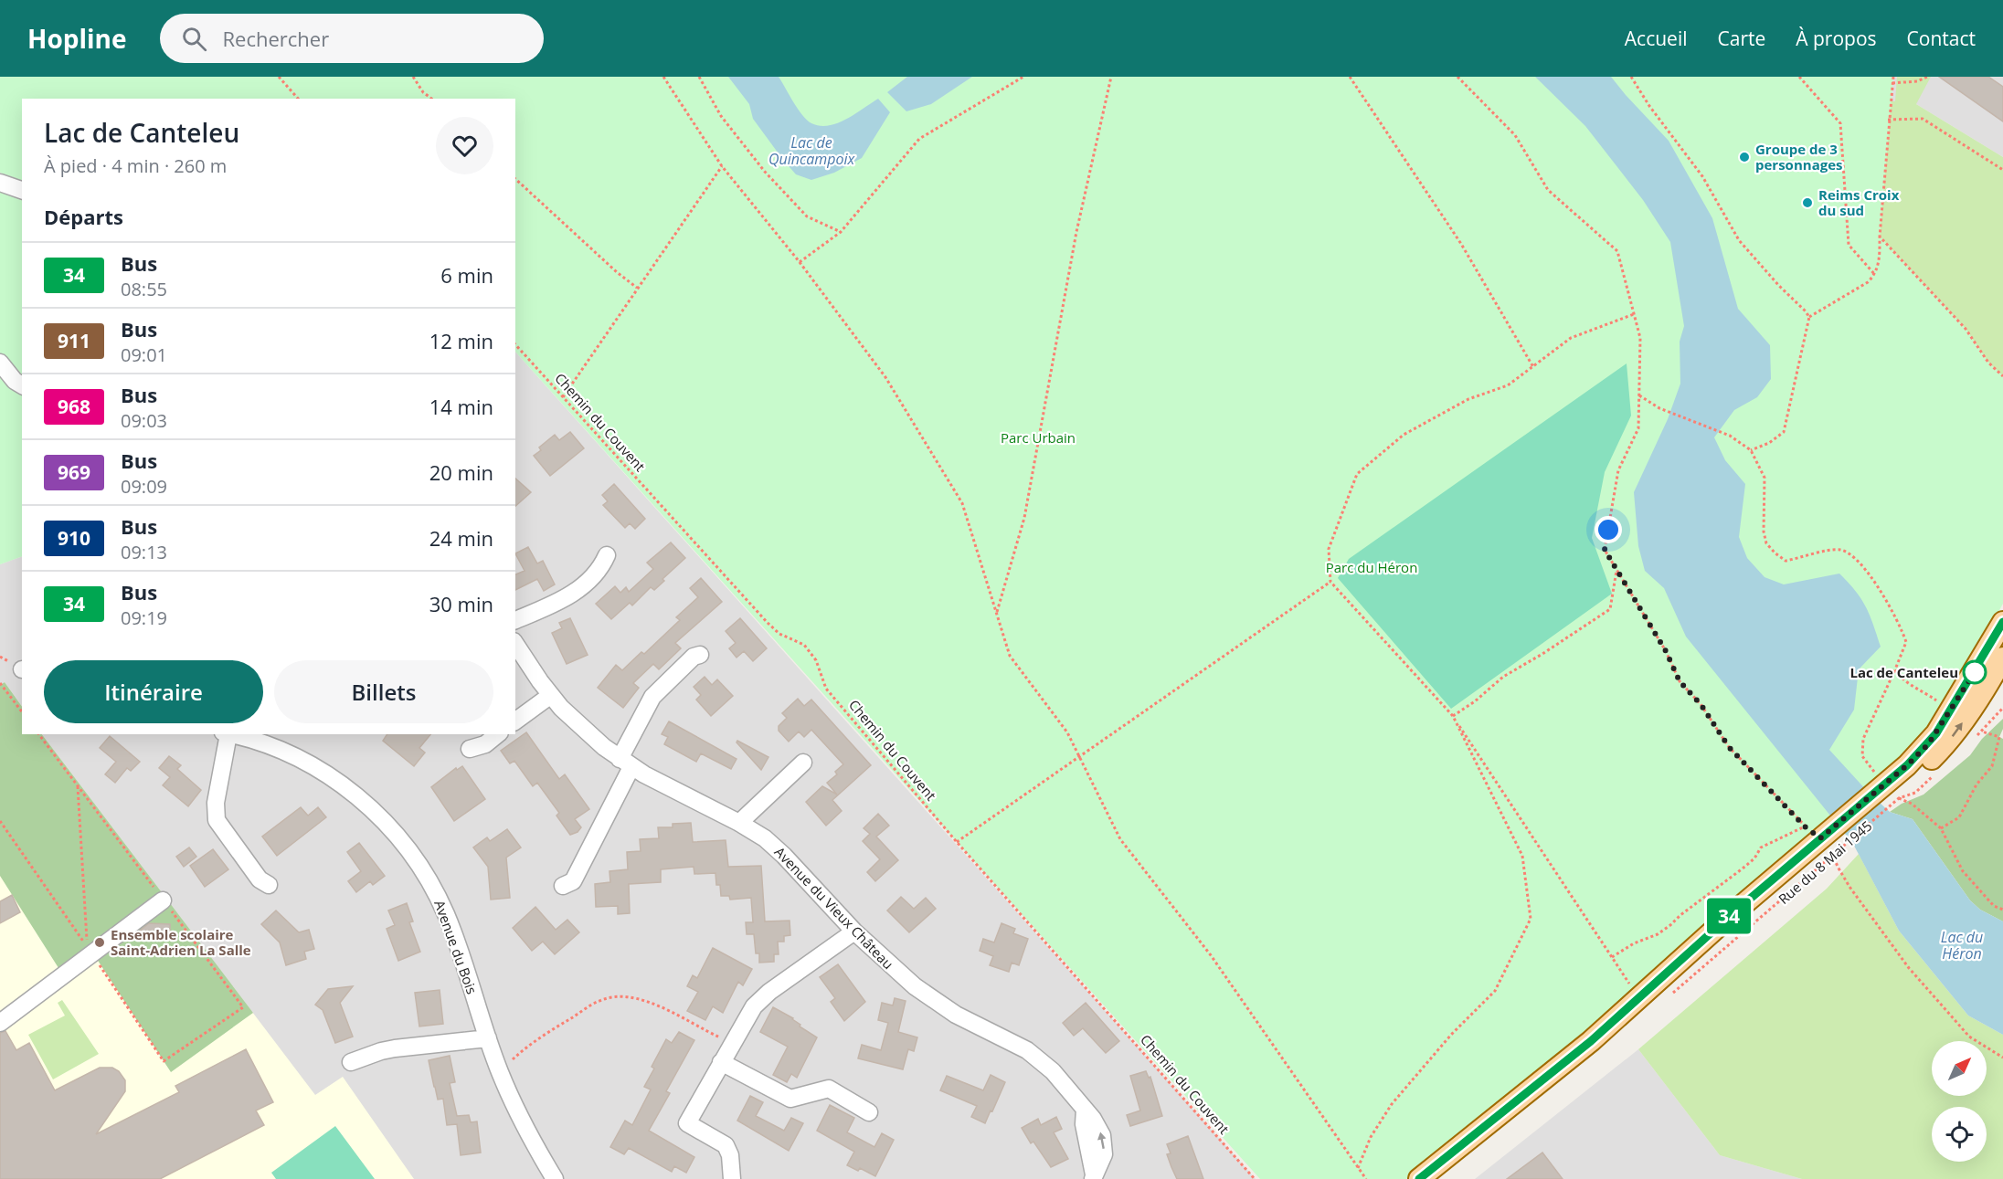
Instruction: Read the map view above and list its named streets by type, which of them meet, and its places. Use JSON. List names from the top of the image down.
{
  "streets": {
    "main road": ["Rue du 8 Mai 1945"],
    "street": ["Avenue du Vieux Château", "Avenue du Bois"],
    "path": ["Chemin du Couvent"]
  },
  "water": ["Lac de Quincampoix", "Lac du Héron"],
  "parks": ["Parc Urbain", "Parc du Héron"],
  "places": [
    "Groupe de 3 personnages",
    "Reims Croix du sud",
    "Lac de Canteleu",
    "Ensemble scolaire Saint-Adrien La Salle"
  ],
  "lines": ["bus line 34"],
  "north": "top right",
  "page": {
    "header": "Hopline",
    "search": "Rechercher",
    "nav": [
      "Accueil",
      "Carte",
      "À propos",
      "Contact"
    ],
    "on_map": "34",
    "heading": [
      ["Lac de Canteleu", "À pied · 4 min · 260 m"],
      "Départs"
    ],
    "list": [
      {
        "mark": "34",
        "name": "Bus",
        "note": "08:55",
        "value": "6 min"
      },
      {
        "mark": "911",
        "name": "Bus",
        "note": "09:01",
        "value": "12 min"
      },
      {
        "mark": "968",
        "name": "Bus",
        "note": "09:03",
        "value": "14 min"
      },
      {
        "mark": "969",
        "name": "Bus",
        "note": "09:09",
        "value": "20 min"
      },
      {
        "mark": "910",
        "name": "Bus",
        "note": "09:13",
        "value": "24 min"
      },
      {
        "mark": "34",
        "name": "Bus",
        "note": "09:19",
        "value": "30 min"
      }
    ],
    "buttons": ["Itinéraire", "Billets"]
  }
}
